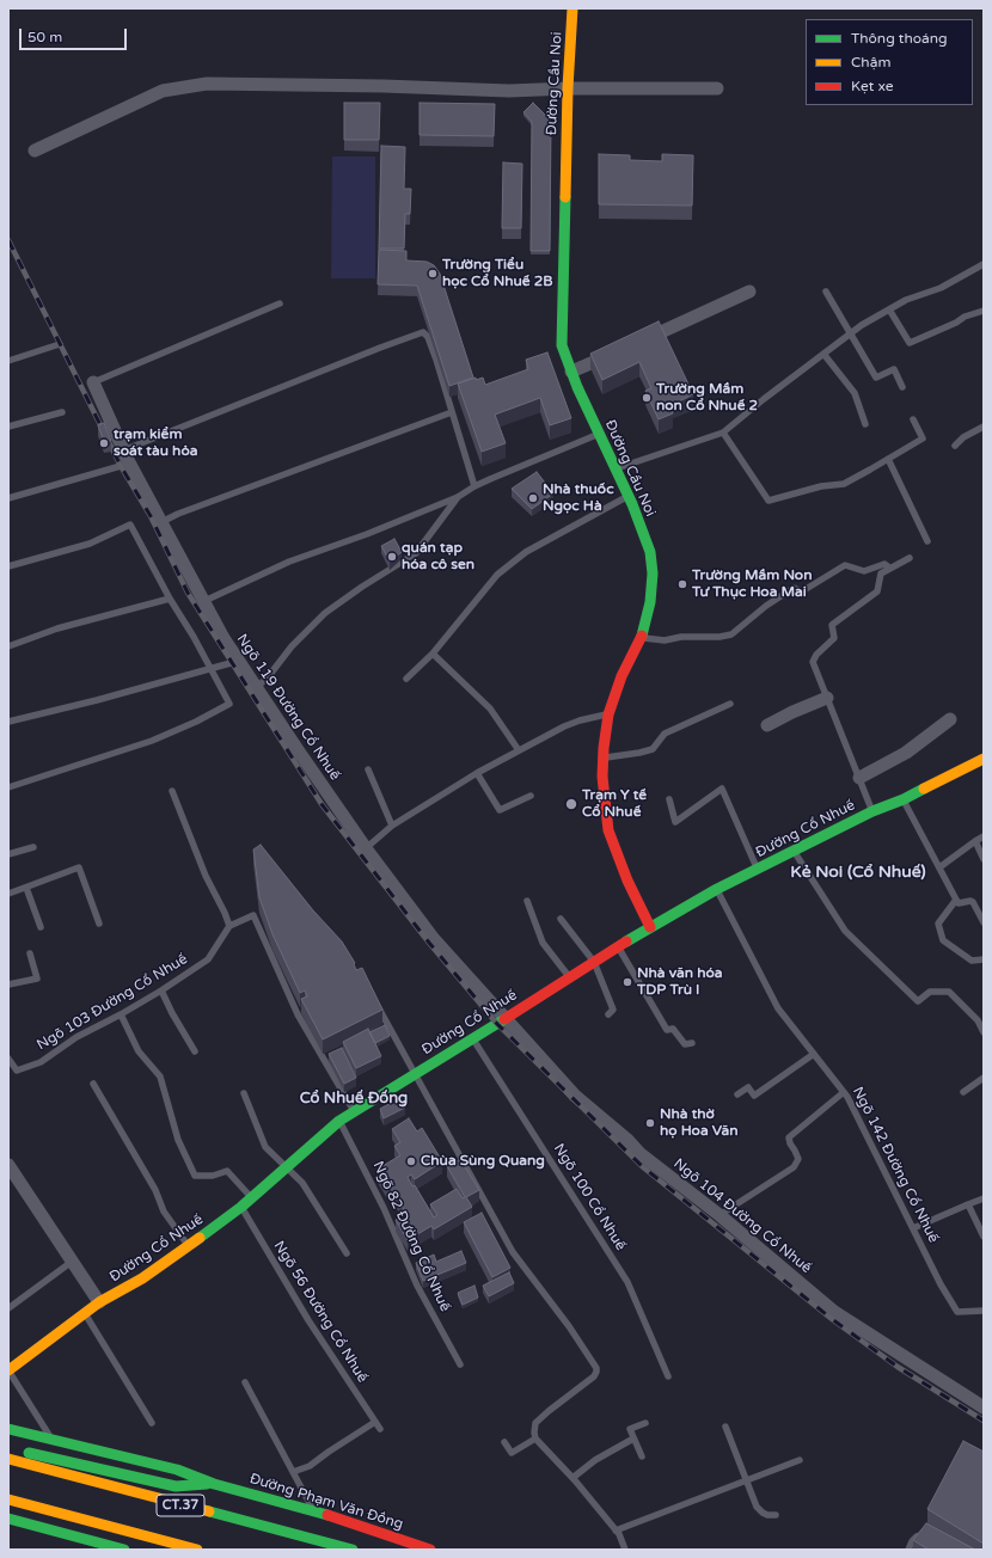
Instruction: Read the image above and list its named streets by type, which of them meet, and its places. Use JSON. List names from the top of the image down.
{
  "streets": {
    "main road": [
      "Đường Cầu Noi",
      "Đường Cổ Nhuế",
      "Đường Phạm Văn Đồng",
      "CT.37"
    ],
    "street": ["Ngõ 119 Đường Cổ Nhuế", "Ngõ 104 Đường Cổ Nhuế"],
    "lane": [
      "Ngõ 103 Đường Cổ Nhuế",
      "Ngõ 142 Đường Cổ Nhuế",
      "Ngõ 100 Cổ Nhuế",
      "Ngõ 82 Đường Cổ Nhuế",
      "Ngõ 56 Đường Cổ Nhuế"
    ]
  },
  "crossings": [
    ["Đường Cầu Noi", "Đường Cổ Nhuế"],
    ["Ngõ 119 Đường Cổ Nhuế", "Đường Cổ Nhuế"],
    ["Ngõ 119 Đường Cổ Nhuế", "Ngõ 104 Đường Cổ Nhuế"],
    ["Đường Cổ Nhuế", "Ngõ 142 Đường Cổ Nhuế"],
    ["Đường Cổ Nhuế", "Ngõ 100 Cổ Nhuế"],
    ["Đường Cổ Nhuế", "Ngõ 104 Đường Cổ Nhuế"],
    ["Đường Cổ Nhuế", "Ngõ 82 Đường Cổ Nhuế"],
    ["Đường Cổ Nhuế", "Ngõ 56 Đường Cổ Nhuế"]
  ],
  "districts": ["Kẻ Noi (Cổ Nhuế)", "Cổ Nhuế Đống"],
  "places": [
    "Trường Tiểu học Cổ Nhuế 2B",
    "Trường Mầm non Cổ Nhuế 2",
    "trạm kiểm soát tàu hỏa",
    "Nhà thuốc Ngọc Hà",
    "quán tạp hóa cô sen",
    "Trường Mầm Non Tư Thục Hoa Mai",
    "Trạm Y tế Cổ Nhuế",
    "Nhà văn hóa TDP Trù I",
    "Nhà thờ họ Hoa Văn",
    "Chùa Sùng Quang"
  ],
  "legend": ["Thông thoáng", "Chậm", "Kẹt xe"],
  "scale_bar": "50 m"
}
